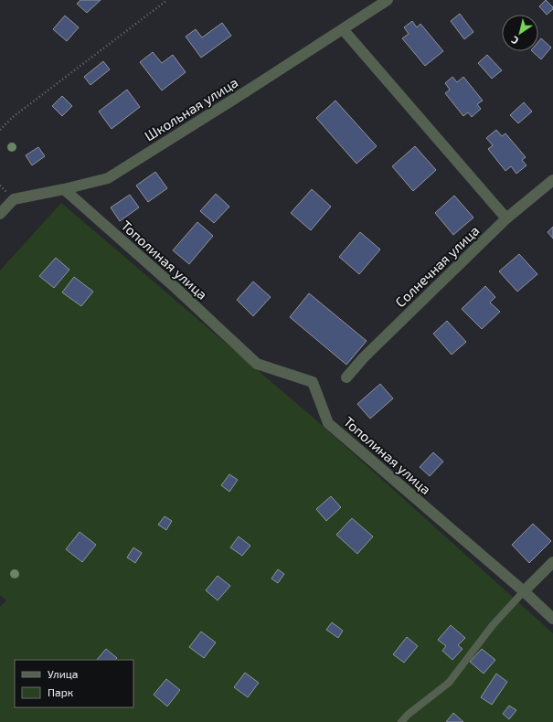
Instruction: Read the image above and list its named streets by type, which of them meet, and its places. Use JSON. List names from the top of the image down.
{
  "streets": {
    "street": ["Школьная улица", "Тополиная улица", "Солнечная улица"]
  },
  "crossings": [
    ["Школьная улица", "Тополиная улица"]
  ],
  "legend": ["Улица", "Парк"],
  "north": "bottom left"
}
